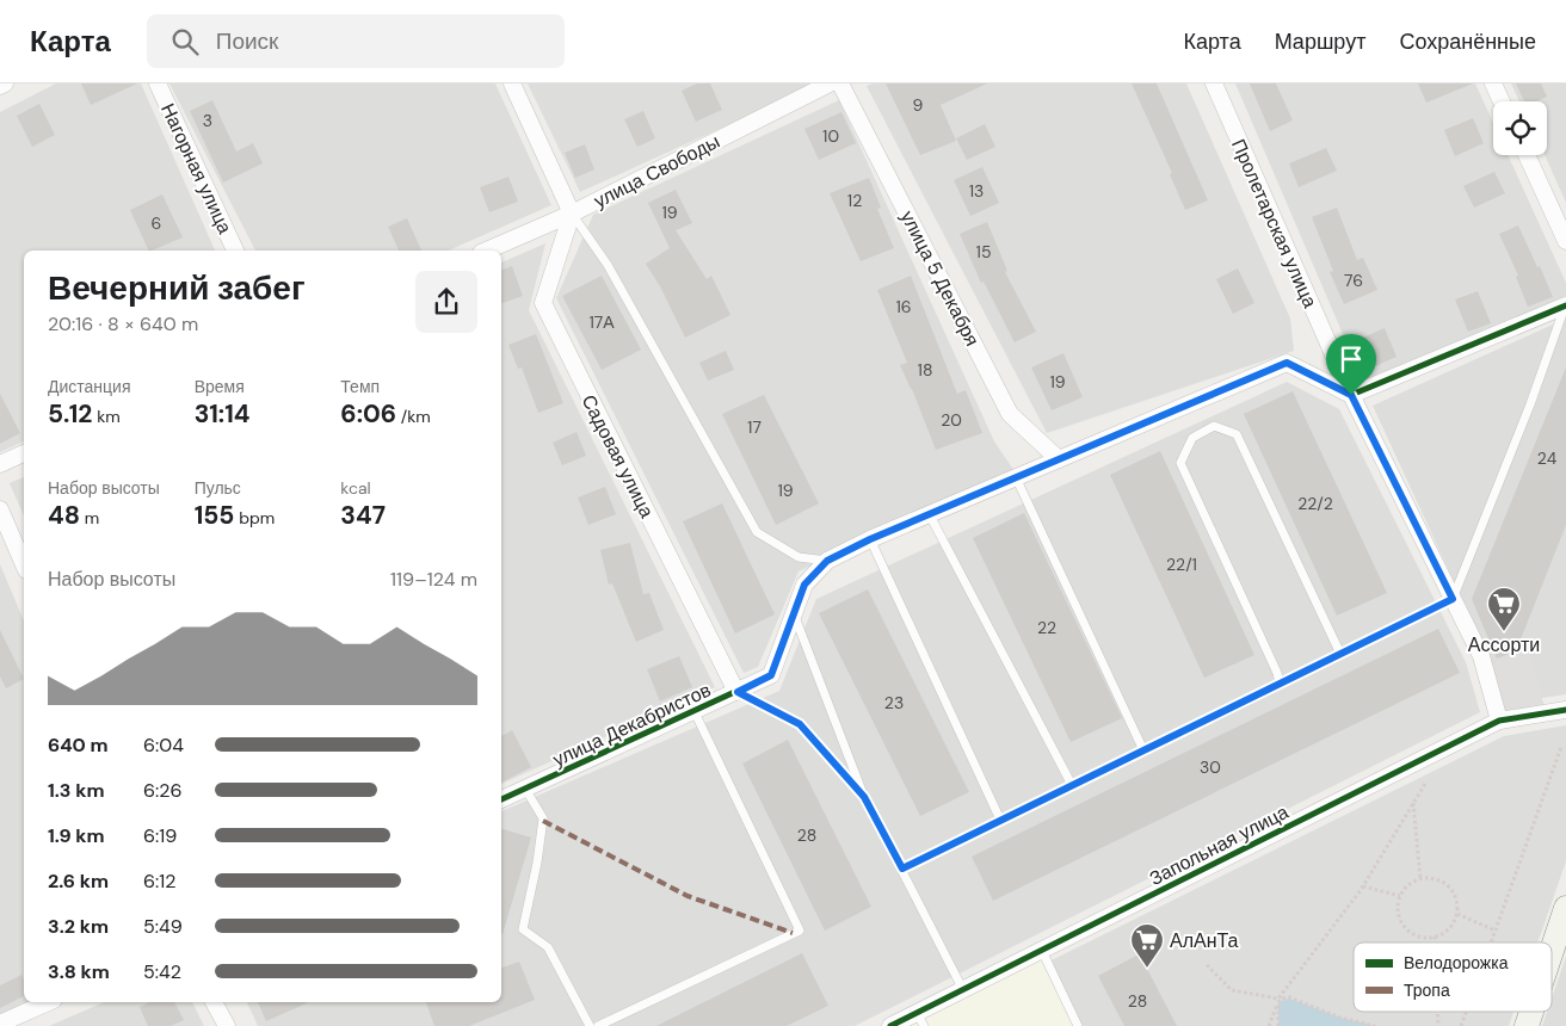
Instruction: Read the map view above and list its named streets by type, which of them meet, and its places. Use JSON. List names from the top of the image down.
{
  "streets": {
    "street": [
      "Нагорная улица",
      "улица Свободы",
      "Пролетарская улица",
      "улица 5 Декабря",
      "Садовая улица",
      "улица Декабристов",
      "Запольная улица"
    ]
  },
  "crossings": [
    ["улица Свободы", "Садовая улица"],
    ["Пролетарская улица", "улица Декабристов"],
    ["Пролетарская улица", "Запольная улица"],
    ["улица 5 Декабря", "улица Декабристов"],
    ["Садовая улица", "улица Декабристов"]
  ],
  "places": {
    "supermarket": ["Ассорти", "АлАнТа"]
  },
  "house_numbers": [
    "9",
    "3",
    "10",
    "13",
    "12",
    "19",
    "6",
    "15",
    "76",
    "16",
    "17А",
    "18",
    "19",
    "20",
    "17",
    "24",
    "19",
    "22/2",
    "22/1",
    "22",
    "23",
    "30",
    "28",
    "28"
  ],
  "legend": ["Велодорожка", "Тропа"],
  "page": {
    "header": "Карта",
    "search": "Поиск",
    "nav": ["Карта", "Маршрут", "Сохранённые"],
    "heading": ["Вечерний забег", "20:16 · 8 × 640 m"],
    "stats": [
      ["Дистанция", "5.12 km"],
      ["Время", "31:14"],
      ["Темп", "6:06 /km"],
      ["Набор высоты", "48 m"],
      ["Пульс", "155 bpm"],
      ["kcal", "347"]
    ],
    "chart": ["Набор высоты", "119–124 m"],
    "list": [
      {
        "name": "640 m",
        "note": "6:04"
      },
      {
        "name": "1.3 km",
        "note": "6:26"
      },
      {
        "name": "1.9 km",
        "note": "6:19"
      },
      {
        "name": "2.6 km",
        "note": "6:12"
      },
      {
        "name": "3.2 km",
        "note": "5:49"
      },
      {
        "name": "3.8 km",
        "note": "5:42"
      }
    ]
  }
}
